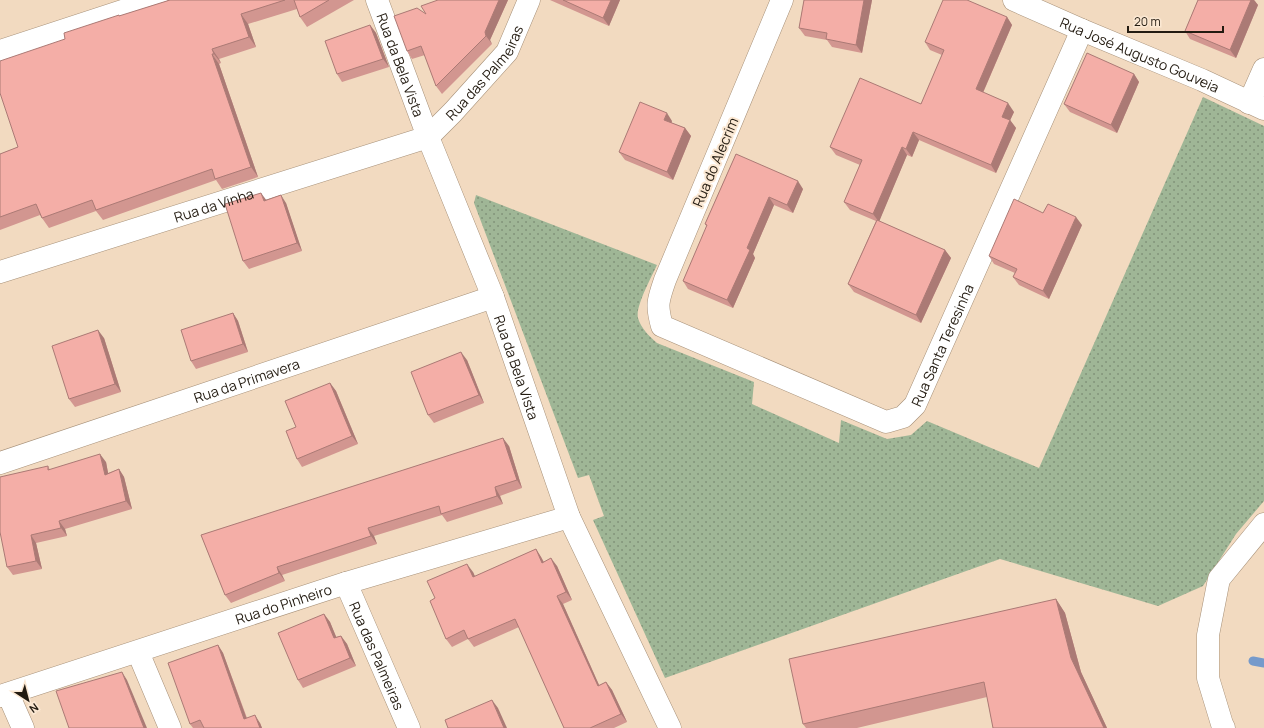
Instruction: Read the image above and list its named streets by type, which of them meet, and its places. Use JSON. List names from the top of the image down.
{
  "streets": {
    "street": [
      "Rua José Augusto Gouveia",
      "Rua da Bela Vista",
      "Rua das Palmeiras",
      "Rua do Alecrim",
      "Rua da Vinha",
      "Rua Santa Teresinha",
      "Rua da Primavera",
      "Rua do Pinheiro"
    ]
  },
  "crossings": [
    ["Rua José Augusto Gouveia", "Rua Santa Teresinha"],
    ["Rua da Bela Vista", "Rua das Palmeiras"],
    ["Rua da Bela Vista", "Rua da Vinha"],
    ["Rua da Bela Vista", "Rua da Primavera"],
    ["Rua da Bela Vista", "Rua do Pinheiro"],
    ["Rua das Palmeiras", "Rua da Vinha"],
    ["Rua das Palmeiras", "Rua do Pinheiro"],
    ["Rua do Alecrim", "Rua Santa Teresinha"]
  ],
  "scale_bar": "20 m",
  "north": "bottom right"
}
